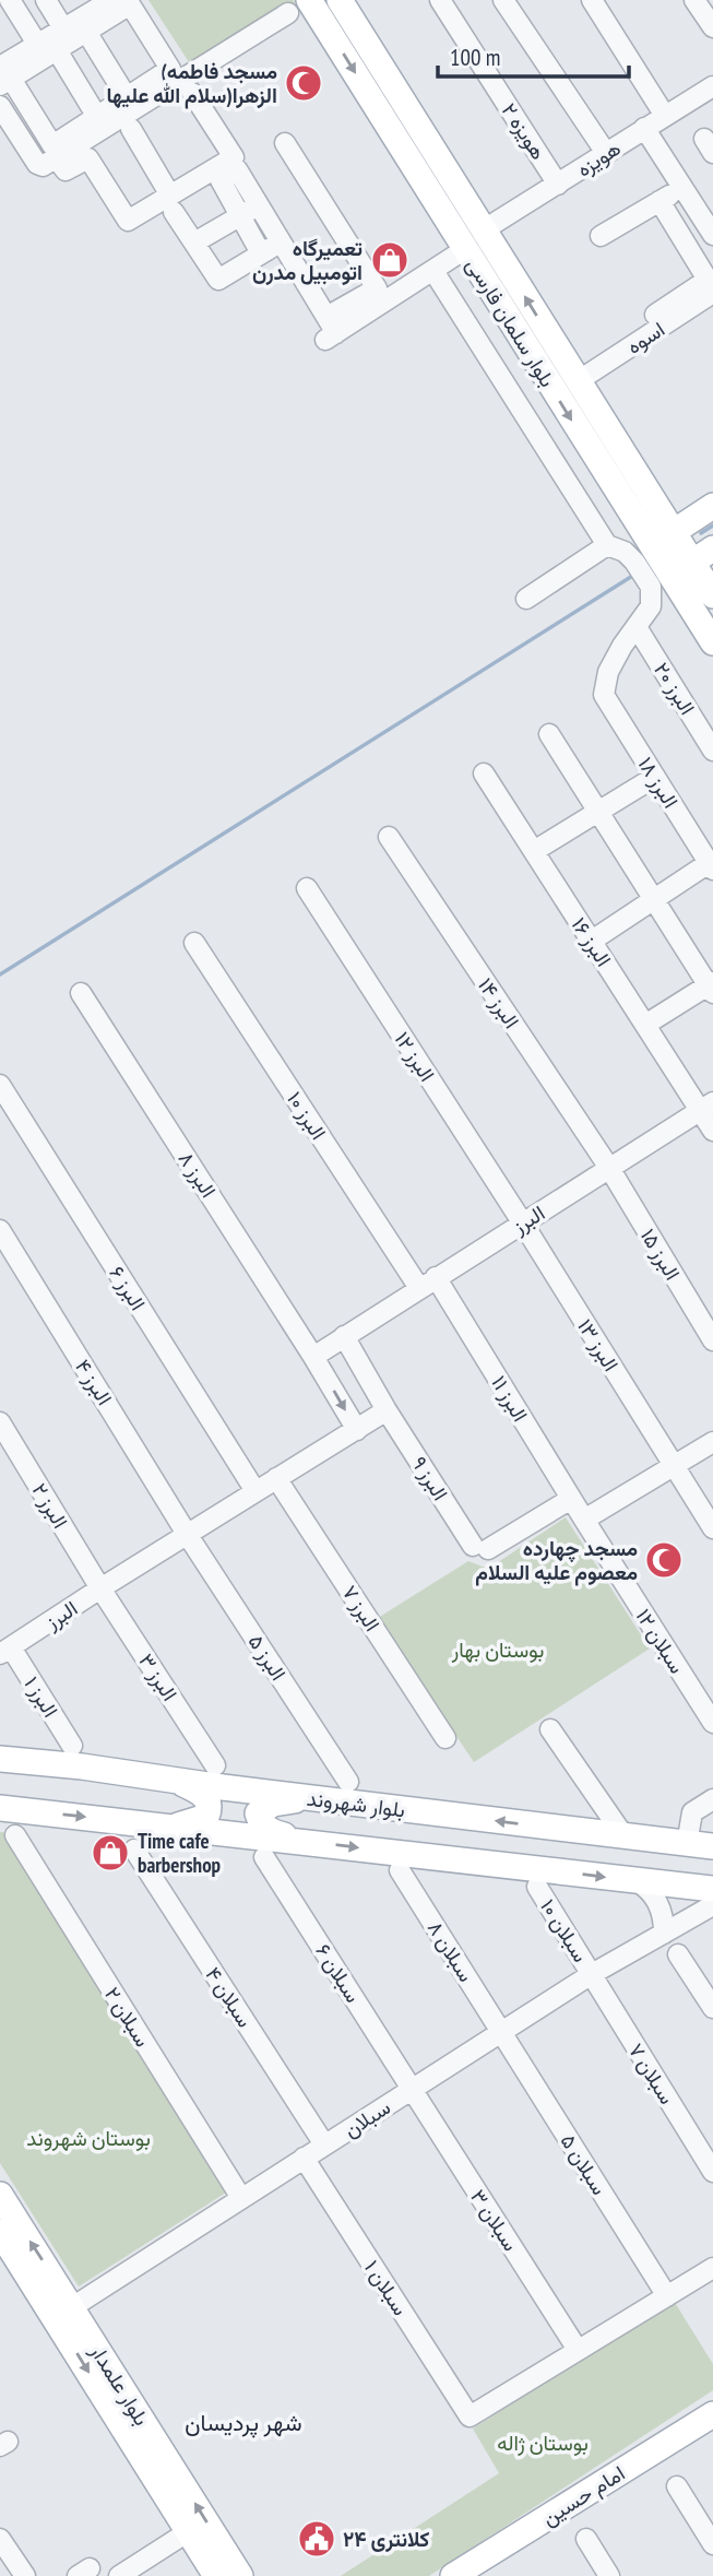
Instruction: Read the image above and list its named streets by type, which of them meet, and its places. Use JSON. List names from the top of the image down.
{
  "streets": {
    "main road": [
      "بلوار سلمان فارسی",
      "بلوار شهروند",
      "بلوار علمدار",
      "امام حسین"
    ],
    "street": [
      "هویزه ۲",
      "هویزه",
      "اسوه",
      "البرز ۲۰",
      "البرز ۱۸",
      "البرز ۱۶",
      "البرز ۱۴",
      "البرز ۱۲",
      "البرز ۱۰",
      "البرز ۸",
      "البرز",
      "البرز ۱۵",
      "البرز ۶",
      "البرز ۱۳",
      "البرز ۴",
      "البرز ۱۱",
      "البرز ۹",
      "البرز ۲",
      "البرز ۷",
      "سبلان ۱۲",
      "البرز ۵",
      "البرز ۳",
      "البرز ۱",
      "سبلان ۱۰",
      "سبلان ۸",
      "سبلان ۶",
      "سبلان ۴",
      "سبلان ۲",
      "سبلان ۷",
      "سبلان",
      "سبلان ۵",
      "سبلان ۳",
      "سبلان ۱"
    ]
  },
  "crossings": [
    ["هویزه ۲", "هویزه"],
    ["هویزه", "بلوار سلمان فارسی"],
    ["بلوار سلمان فارسی", "اسوه"],
    ["البرز ۲۰", "البرز ۱۸"],
    ["البرز ۱۶", "البرز"],
    ["البرز ۱۴", "البرز"],
    ["البرز ۱۴", "البرز ۱۵"],
    ["البرز ۱۲", "البرز"],
    ["البرز ۱۲", "البرز ۱۳"],
    ["البرز ۱۰", "البرز"],
    ["البرز ۱۰", "البرز ۱۱"],
    ["البرز ۸", "البرز"],
    ["البرز", "البرز ۱۵"],
    ["البرز", "البرز ۶"],
    ["البرز", "البرز ۱۳"],
    ["البرز", "البرز ۴"],
    ["البرز", "البرز ۱۱"],
    ["البرز", "البرز ۹"],
    ["البرز", "البرز ۲"],
    ["البرز", "البرز ۷"],
    ["البرز", "البرز ۵"],
    ["البرز", "البرز ۳"],
    ["البرز", "البرز ۱"],
    ["البرز ۴", "البرز ۵"],
    ["البرز ۱۱", "البرز ۹"],
    ["البرز ۱۱", "سبلان ۱۲"],
    ["البرز ۲", "البرز ۳"],
    ["بلوار شهروند", "سبلان"],
    ["سبلان ۱۰", "سبلان ۷"],
    ["سبلان ۱۰", "سبلان"],
    ["سبلان ۸", "سبلان"],
    ["سبلان ۸", "سبلان ۵"],
    ["سبلان ۶", "سبلان"],
    ["سبلان ۶", "سبلان ۳"],
    ["سبلان ۴", "سبلان"],
    ["سبلان ۲", "سبلان"],
    ["سبلان ۷", "سبلان"],
    ["سبلان", "سبلان ۵"],
    ["سبلان", "سبلان ۳"],
    ["سبلان", "سبلان ۱"],
    ["سبلان", "بلوار علمدار"],
    ["سبلان ۳", "سبلان ۱"]
  ],
  "districts": ["شهر پردیسان"],
  "parks": ["بوستان بهار", "بوستان شهروند", "بوستان ژاله"],
  "places": {
    "mosque": ["(مسجد فاطمه الزهرا(سلام الله علیها", "مسجد چهارده معصوم علیه السلام"],
    "shop": ["تعمیرگاه اتومبیل مدرن", "Time cafe barbershop"],
    "public building": ["کلانتری ۲۴"]
  },
  "scale_bar": "100 m"
}
